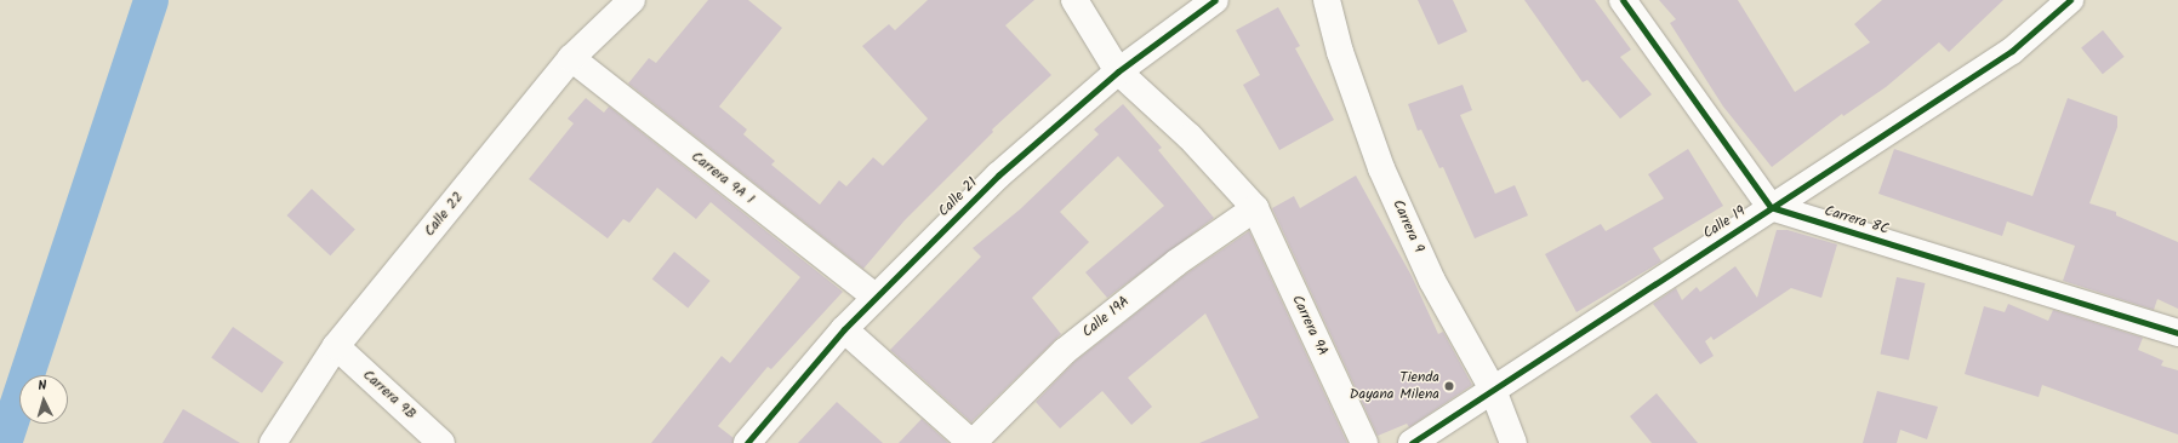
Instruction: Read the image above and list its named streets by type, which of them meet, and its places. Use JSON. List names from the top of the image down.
{
  "streets": {
    "street": [
      "Carrera 9A 1",
      "Calle 21",
      "Calle 22",
      "Carrera 8C",
      "Calle 19",
      "Carrera 9",
      "Calle 19A",
      "Carrera 9A",
      "Carrera 9B"
    ]
  },
  "crossings": [
    ["Carrera 9A 1", "Calle 21"],
    ["Carrera 9A 1", "Calle 22"],
    ["Calle 21", "Carrera 9A"],
    ["Calle 22", "Carrera 9B"],
    ["Carrera 8C", "Calle 19"],
    ["Calle 19", "Carrera 9"],
    ["Calle 19A", "Carrera 9A"]
  ],
  "places": ["Tienda Dayana Milena"],
  "north": "top"
}
